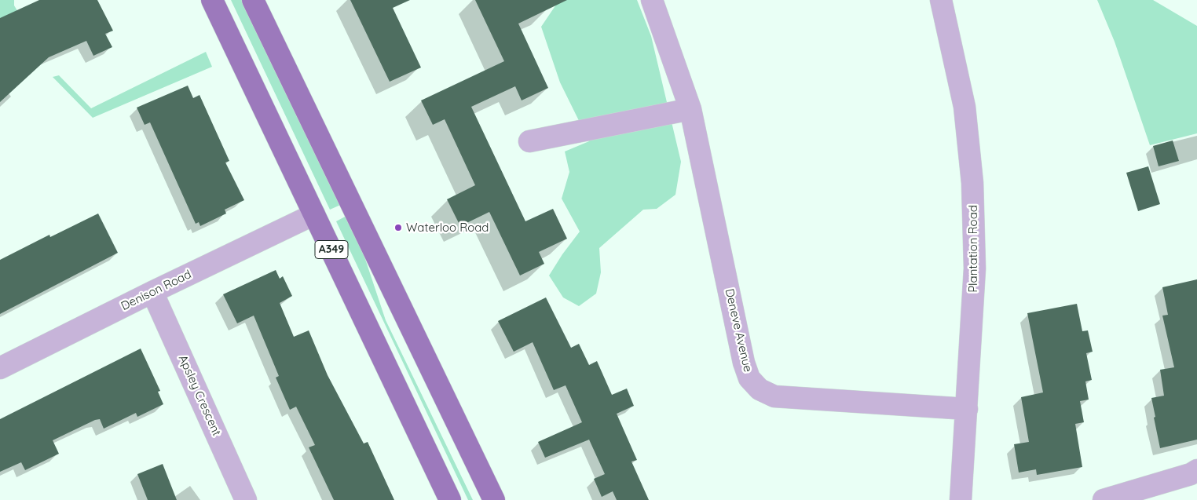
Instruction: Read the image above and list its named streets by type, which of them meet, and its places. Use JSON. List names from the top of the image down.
{
  "streets": {
    "main road": ["A349"],
    "street": [
      "Plantation Road",
      "Denison Road",
      "Deneve Avenue",
      "Apsley Crescent"
    ]
  },
  "crossings": [
    ["Plantation Road", "Deneve Avenue"],
    ["A349", "Denison Road"],
    ["Denison Road", "Apsley Crescent"]
  ],
  "places": ["Waterloo Road"]
}
